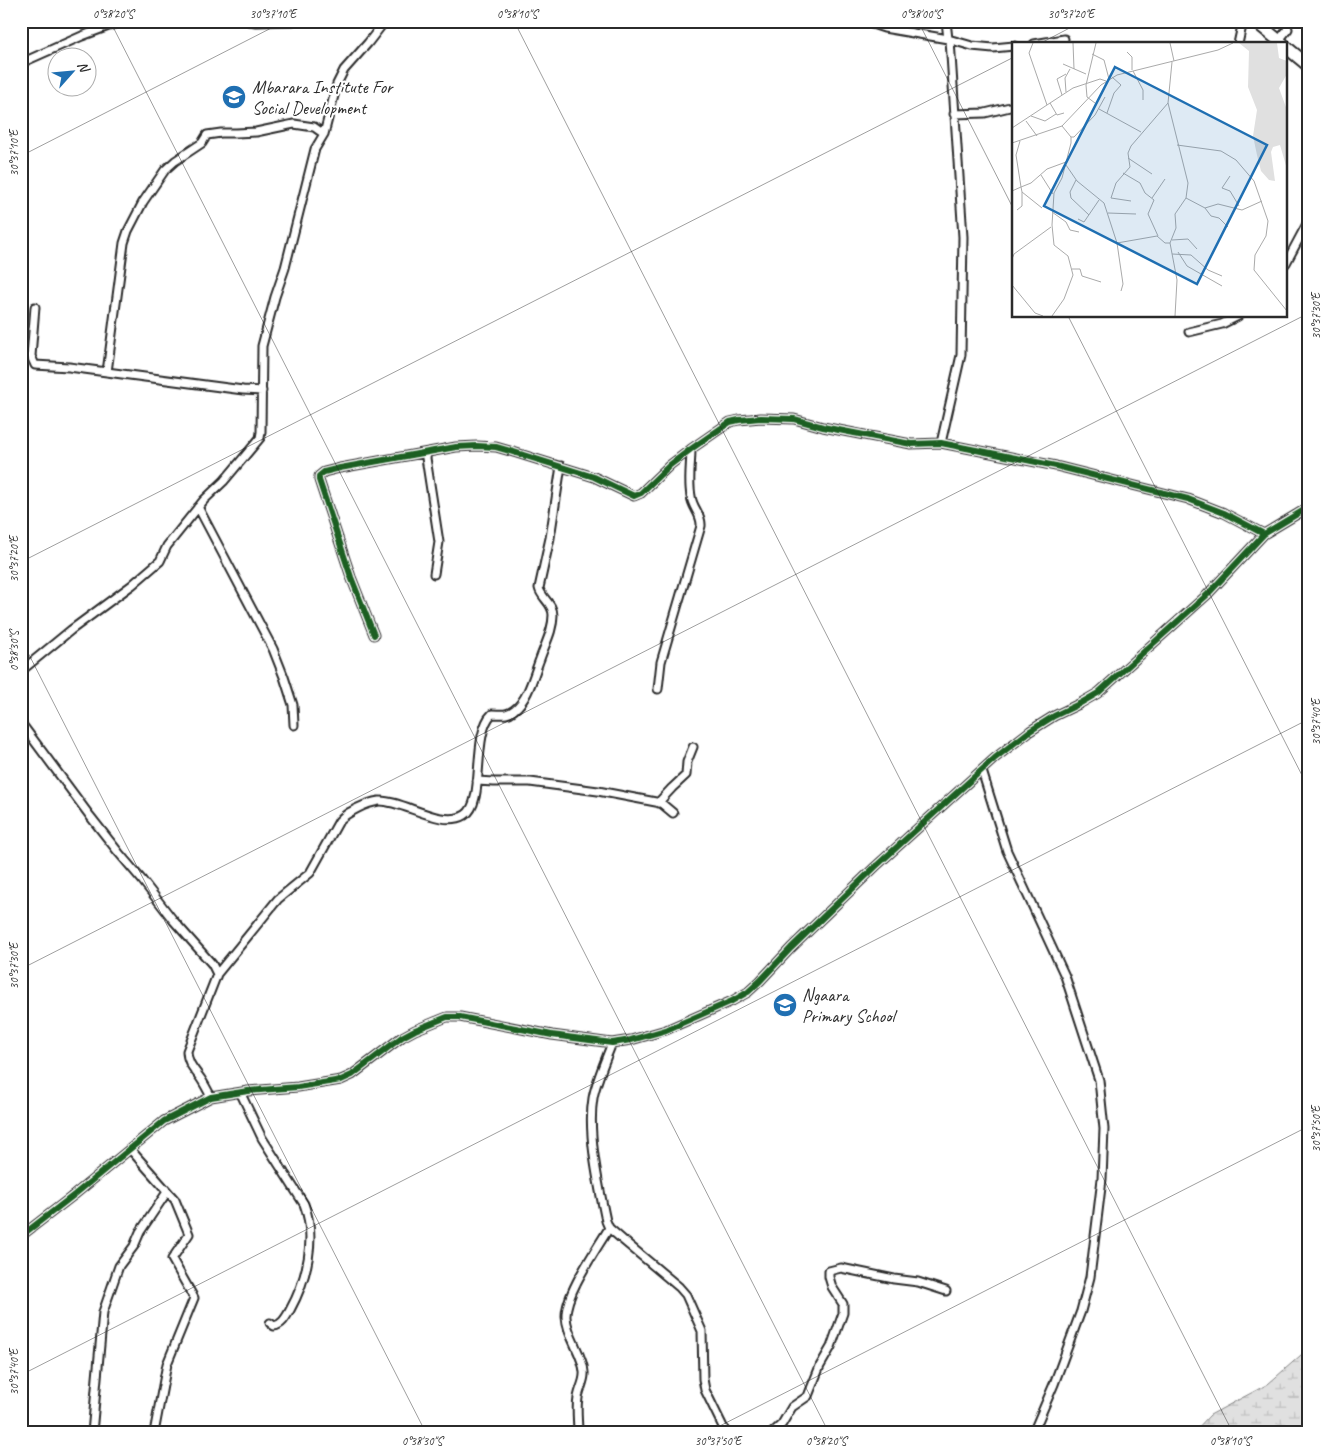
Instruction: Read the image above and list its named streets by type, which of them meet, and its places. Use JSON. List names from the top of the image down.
{
  "places": {
    "school or university": ["Mbarara Institute For Social Development", "Ngaara Primary School"]
  },
  "north": "top right",
  "coordinates": [
    "0°38'20\"S",
    "30°37'10\"E",
    "0°38'10\"S",
    "0°38'00\"S",
    "30°37'20\"E",
    "30°37'30\"E",
    "0°38'30\"S",
    "30°37'40\"E",
    "30°37'50\"E"
  ]
}
